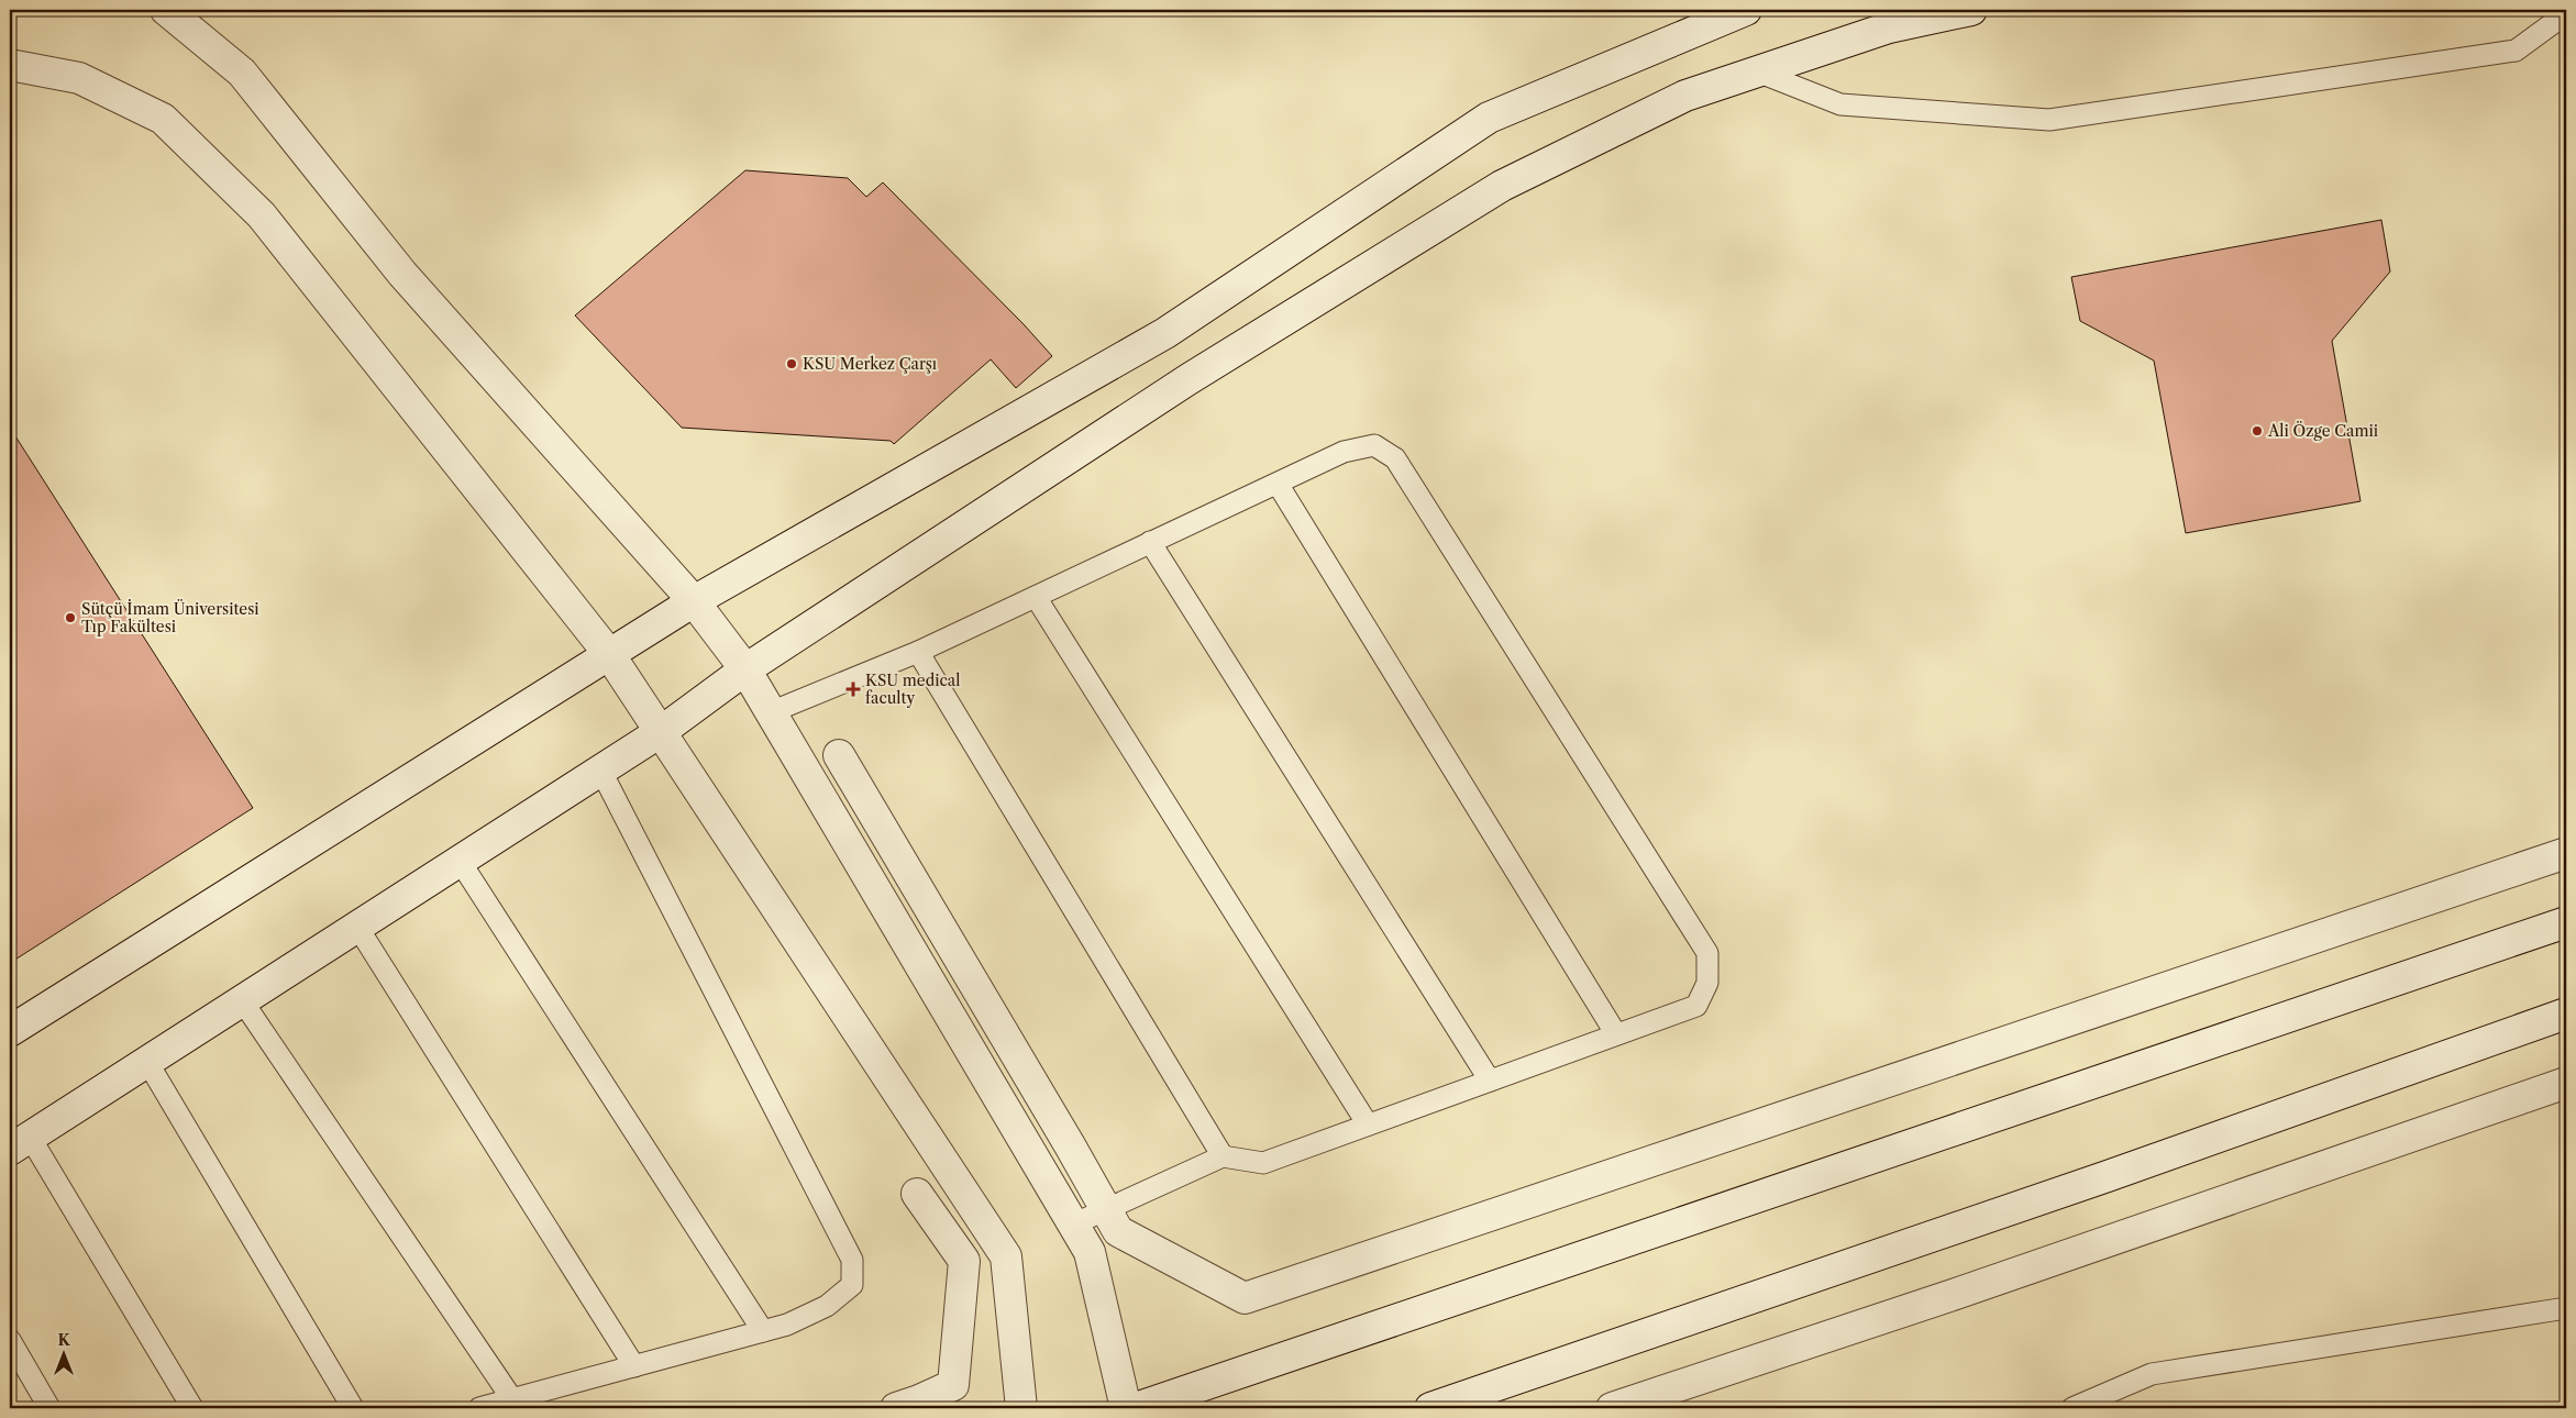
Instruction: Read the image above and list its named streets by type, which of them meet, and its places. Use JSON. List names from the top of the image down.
{
  "places": {
    "other": ["KSU Merkez Çarşı", "Ali Özge Camii", "Sütçü İmam Üniversitesi Tıp Fakültesi"],
    "health": ["KSU medical faculty"]
  },
  "north": "top"
}
